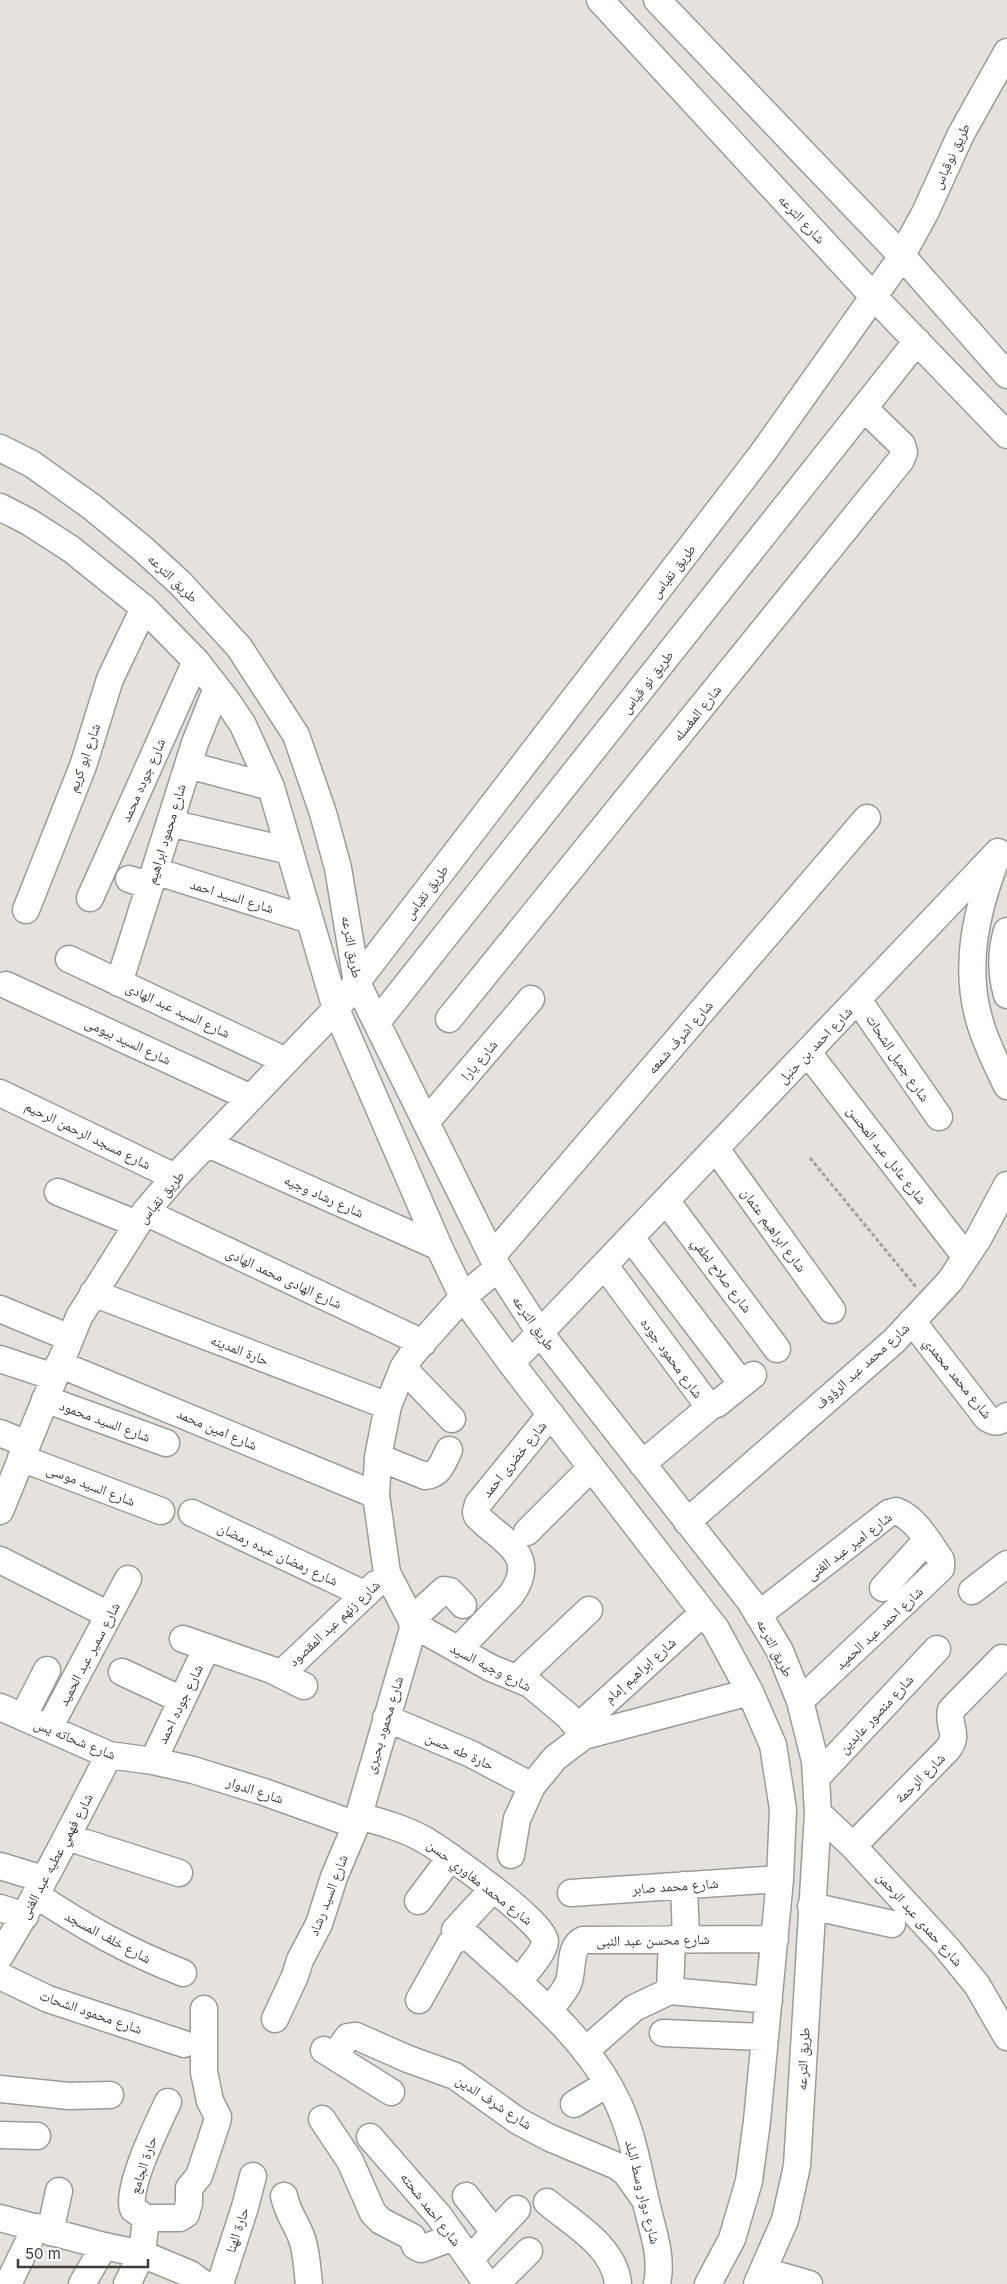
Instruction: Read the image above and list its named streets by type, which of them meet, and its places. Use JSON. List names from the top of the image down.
{
  "streets": {
    "street": [
      "طريق نوقباس",
      "شارع الترعه",
      "طريق نقباس",
      "طريق الترعه",
      "طريق نو قياس",
      "شارع المغسله",
      "شارع ابو كريم",
      "شارع جوده محمد",
      "شارع محمود ابراهيم",
      "شارع السيد احمد",
      "شارع السيد عبد الهادى",
      "شارع اشرف شمعه",
      "شارع السيد بيومى",
      "شارع احمد بن حنبل",
      "شارع جميل الشحات",
      "شارع يارا",
      "شارع مسجد الرحمن الرحيم",
      "شارع عادل عبد المحسن",
      "شارع رشاد وجيه",
      "شارع ابراهيم عثمان",
      "شارع صلاح لطفي",
      "شارع الهادى محمد الهادى",
      "حارة المدينه",
      "شارع محمود جوده",
      "شارع محمد عبد الرؤوف",
      "شارع محمد محمدي",
      "شارع السيد محمود",
      "شارع امين محمد",
      "شارع خضرى احمد",
      "شارع السيد موسى",
      "شارع امير عبد الغنى",
      "شارع رمضان عبده رمضان",
      "شارع زنهم عبد المقصود",
      "شارع احمد عبد الحميد",
      "شارع سمير عبد الحميد",
      "شارع وجيه السيد",
      "شارع ابراهيم إمام",
      "شارع جوده احمد",
      "شارع منصور عابدين",
      "شارع محمود بحيرى",
      "شارع شحاته يس",
      "حارة طه حسن",
      "شارع الرحمة",
      "شارع الدوار",
      "شارع فهمي عطيه عبد الغنى",
      "شارع محمد مغاوري حسن",
      "شارع محمد صابر",
      "شارع السيد رشاد",
      "شارع حمدى عبد الرحمن",
      "شارع خلف المسجد",
      "شارع محسن عبد النبى",
      "شارع محمود الشحات",
      "شارع شرف الدين",
      "حارة الجامع",
      "شارع دوار وسط البلد",
      "شارع احمد شحته",
      "حارة الهنا"
    ]
  },
  "crossings": [
    ["طريق نوقباس", "شارع الترعه"],
    ["طريق نوقباس", "طريق نقباس"],
    ["شارع الترعه", "طريق نقباس"],
    ["شارع الترعه", "طريق نو قياس"],
    ["طريق نقباس", "طريق الترعه"],
    ["طريق نقباس", "شارع السيد عبد الهادى"],
    ["طريق نقباس", "شارع السيد بيومى"],
    ["طريق نقباس", "شارع مسجد الرحمن الرحيم"],
    ["طريق نقباس", "شارع رشاد وجيه"],
    ["طريق نقباس", "شارع الهادى محمد الهادى"],
    ["طريق نقباس", "حارة المدينه"],
    ["طريق نقباس", "شارع السيد محمود"],
    ["طريق نقباس", "شارع امين محمد"],
    ["طريق نقباس", "شارع السيد موسى"],
    ["طريق الترعه", "طريق نو قياس"],
    ["طريق الترعه", "شارع اشرف شمعه"],
    ["طريق الترعه", "شارع احمد بن حنبل"],
    ["طريق الترعه", "شارع يارا"],
    ["طريق الترعه", "شارع محمد عبد الرؤوف"],
    ["طريق الترعه", "شارع امير عبد الغنى"],
    ["طريق الترعه", "شارع احمد عبد الحميد"],
    ["طريق الترعه", "شارع منصور عابدين"],
    ["طريق الترعه", "شارع حمدى عبد الرحمن"],
    ["طريق نو قياس", "شارع المغسله"],
    ["شارع محمود ابراهيم", "شارع السيد احمد"],
    ["شارع محمود ابراهيم", "شارع السيد عبد الهادى"],
    ["شارع اشرف شمعه", "شارع الهادى محمد الهادى"],
    ["شارع اشرف شمعه", "حارة المدينه"],
    ["شارع اشرف شمعه", "شارع امين محمد"],
    ["شارع اشرف شمعه", "شارع زنهم عبد المقصود"],
    ["شارع اشرف شمعه", "شارع وجيه السيد"],
    ["شارع اشرف شمعه", "شارع محمود بحيرى"],
    ["شارع احمد بن حنبل", "شارع جميل الشحات"],
    ["شارع احمد بن حنبل", "شارع عادل عبد المحسن"],
    ["شارع احمد بن حنبل", "شارع ابراهيم عثمان"],
    ["شارع احمد بن حنبل", "شارع صلاح لطفي"],
    ["شارع احمد بن حنبل", "شارع محمود جوده"],
    ["شارع عادل عبد المحسن", "شارع محمد عبد الرؤوف"],
    ["شارع محمد عبد الرؤوف", "شارع محمد محمدي"],
    ["شارع السيد محمود", "شارع امين محمد"],
    ["شارع خضرى احمد", "شارع وجيه السيد"],
    ["شارع امير عبد الغنى", "شارع احمد عبد الحميد"],
    ["شارع رمضان عبده رمضان", "شارع زنهم عبد المقصود"],
    ["شارع سمير عبد الحميد", "شارع شحاته يس"],
    ["شارع وجيه السيد", "شارع ابراهيم إمام"],
    ["شارع وجيه السيد", "شارع محمود بحيرى"],
    ["شارع ابراهيم إمام", "حارة طه حسن"],
    ["شارع جوده احمد", "شارع شحاته يس"],
    ["شارع جوده احمد", "شارع الدوار"],
    ["شارع محمود بحيرى", "حارة طه حسن"],
    ["شارع محمود بحيرى", "شارع الدوار"],
    ["شارع محمود بحيرى", "شارع محمد مغاوري حسن"],
    ["شارع محمود بحيرى", "شارع السيد رشاد"],
    ["شارع شحاته يس", "شارع الدوار"],
    ["شارع شحاته يس", "شارع فهمي عطيه عبد الغنى"],
    ["شارع الرحمة", "شارع حمدى عبد الرحمن"],
    ["شارع الدوار", "شارع محمد مغاوري حسن"],
    ["شارع الدوار", "شارع السيد رشاد"],
    ["شارع فهمي عطيه عبد الغنى", "شارع خلف المسجد"],
    ["شارع محمد مغاوري حسن", "شارع السيد رشاد"],
    ["شارع محمد مغاوري حسن", "شارع دوار وسط البلد"],
    ["شارع محسن عبد النبى", "شارع دوار وسط البلد"],
    ["شارع شرف الدين", "شارع دوار وسط البلد"]
  ],
  "scale_bar": "50 m"
}
